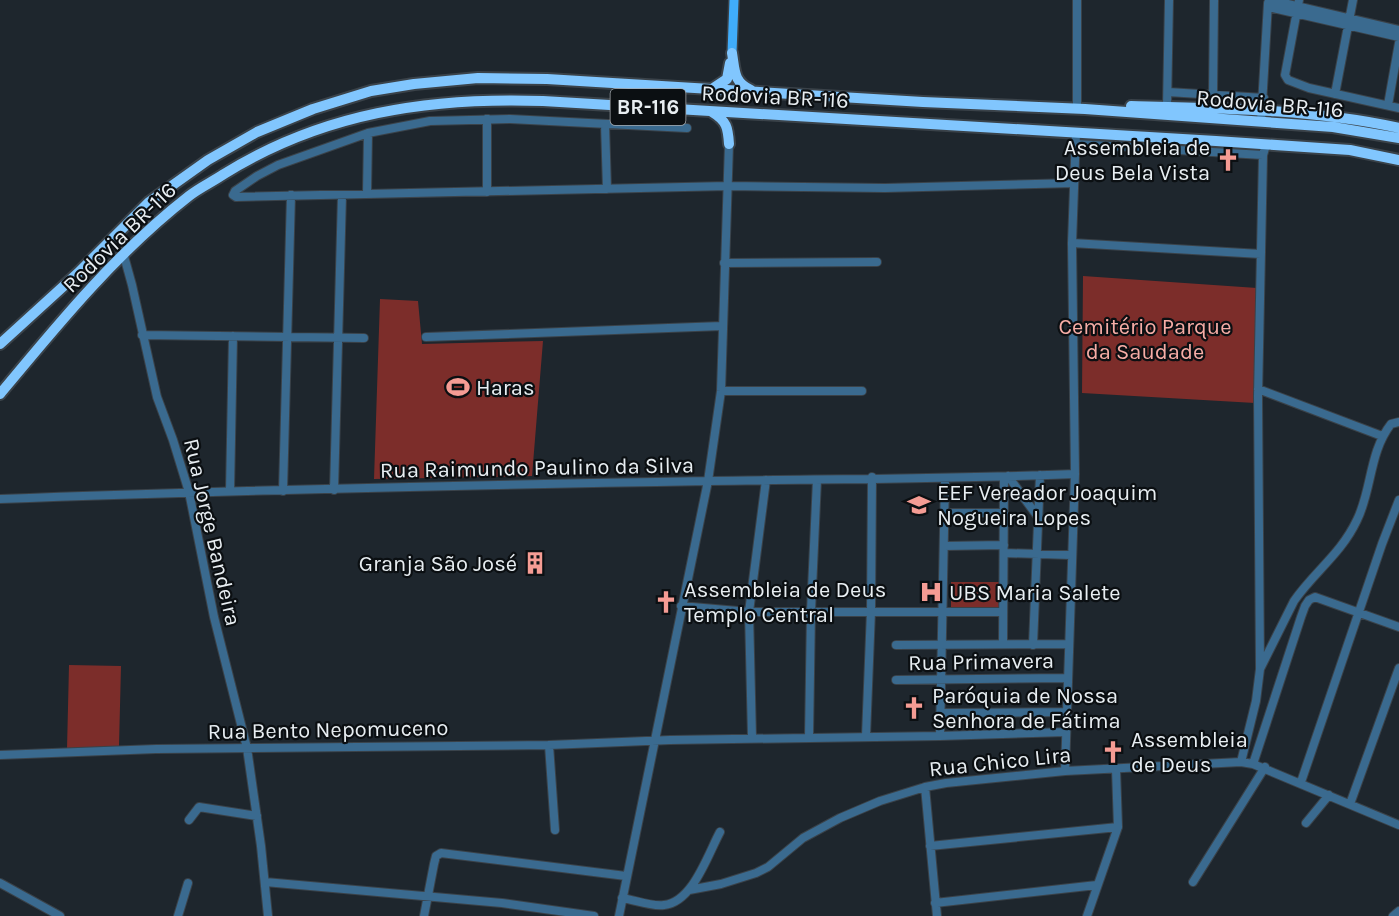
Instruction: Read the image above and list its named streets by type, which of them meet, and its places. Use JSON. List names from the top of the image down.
{
  "streets": {
    "highway": ["Rodovia BR-116", "BR-116"],
    "street": [
      "Rua Raimundo Paulino da Silva",
      "Rua Jorge Bandeira",
      "Rua Primavera",
      "Rua Bento Nepomuceno",
      "Rua Chico Lira"
    ]
  },
  "crossings": [
    ["Rodovia BR-116", "Rua Jorge Bandeira"],
    ["Rua Raimundo Paulino da Silva", "Rua Jorge Bandeira"],
    ["Rua Jorge Bandeira", "Rua Bento Nepomuceno"]
  ],
  "parks": ["Cemitério Parque da Saudade"],
  "places": {
    "church": [
      "Assembleia de Deus Bela Vista",
      "Assembleia de Deus Templo Central",
      "Paróquia de Nossa Senhora de Fátima",
      "Assembleia de Deus"
    ],
    "sports": ["Haras"],
    "school or university": ["EEF Vereador Joaquim Nogueira Lopes"],
    "building": ["Granja São José"],
    "hospital": ["UBS Maria Salete"]
  }
}
